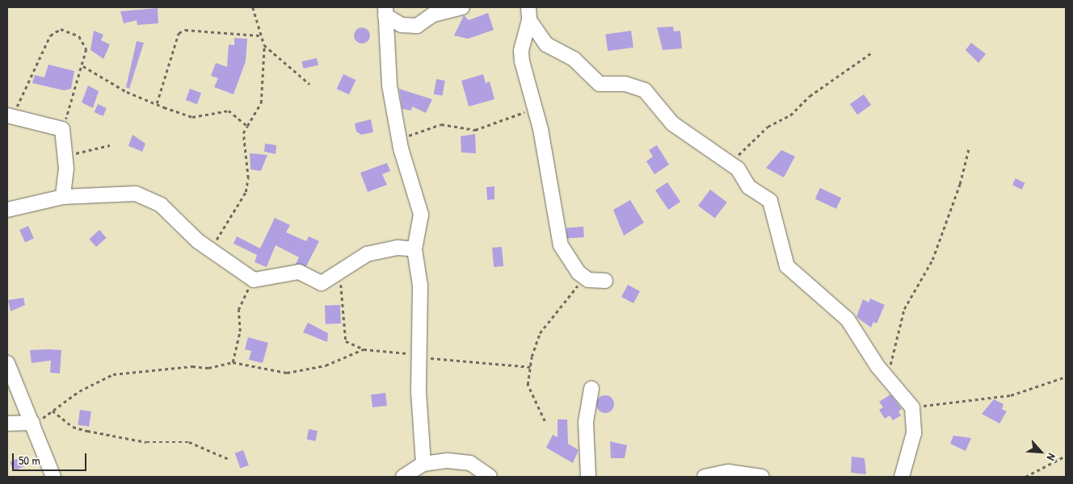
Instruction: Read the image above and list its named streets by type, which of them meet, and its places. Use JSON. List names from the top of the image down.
{
  "scale_bar": "50 m",
  "north": "bottom right"
}
